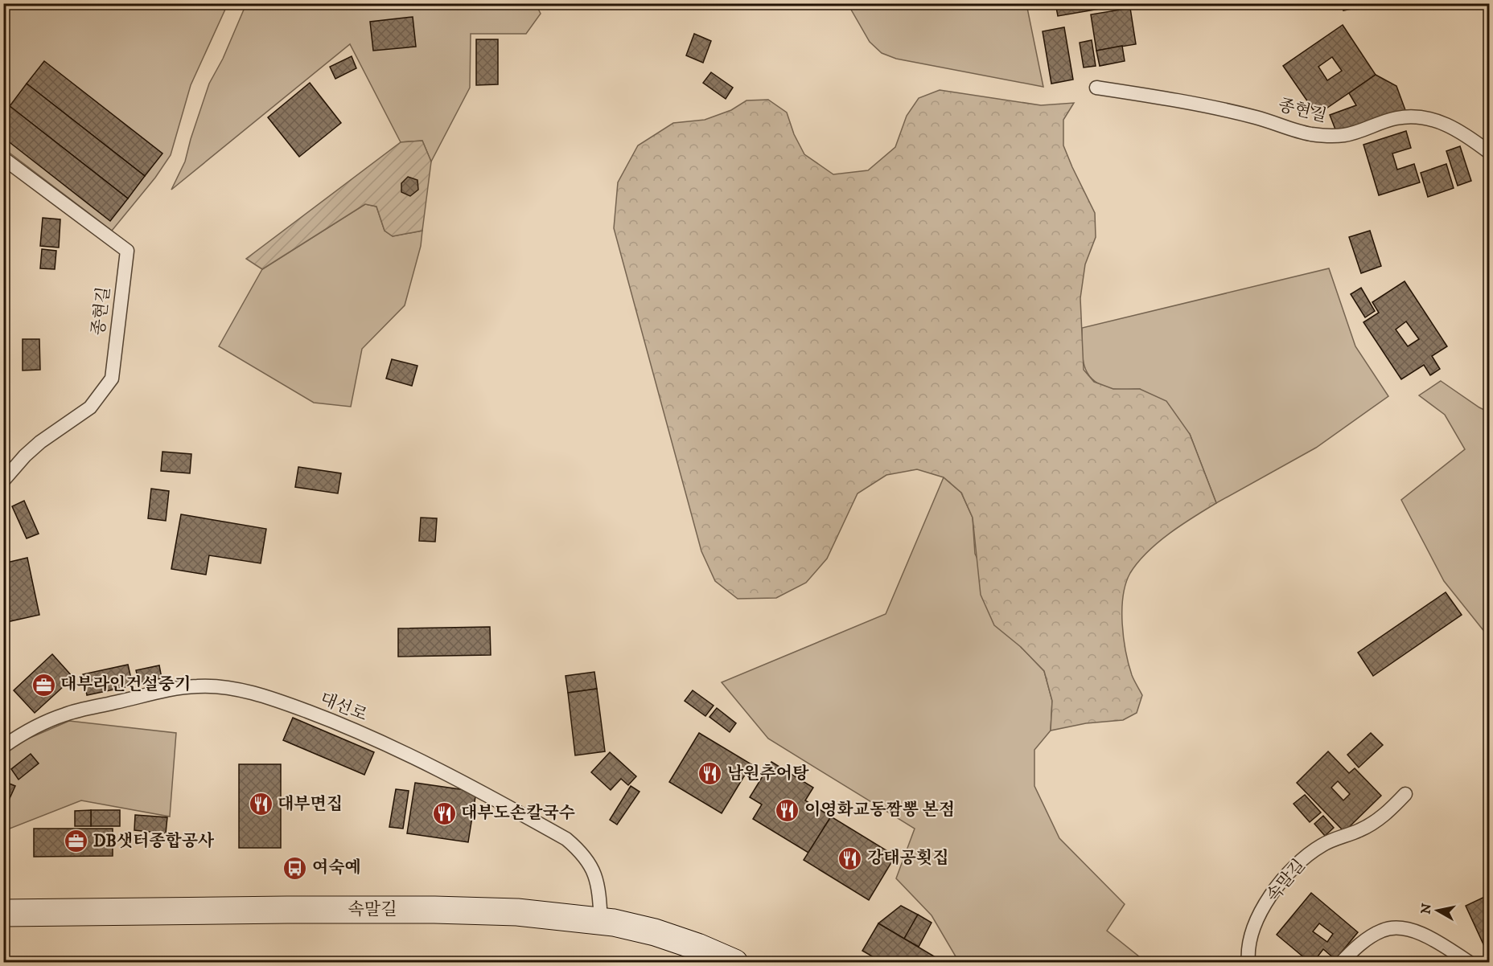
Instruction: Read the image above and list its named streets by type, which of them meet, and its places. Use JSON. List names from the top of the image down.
{
  "streets": {
    "street": ["속말길"],
    "lane": ["종현길", "대선로"]
  },
  "crossings": [
    ["대선로", "속말길"]
  ],
  "places": {
    "office": ["대부라인건설중기", "DB샛터종합공사"],
    "restaurant": [
      "남원추어탕",
      "대부면집",
      "이영화교동짬뽕 본점",
      "대부도손칼국수",
      "강태공횟집"
    ],
    "bus stop": ["여숙예"]
  },
  "north": "left"
}
